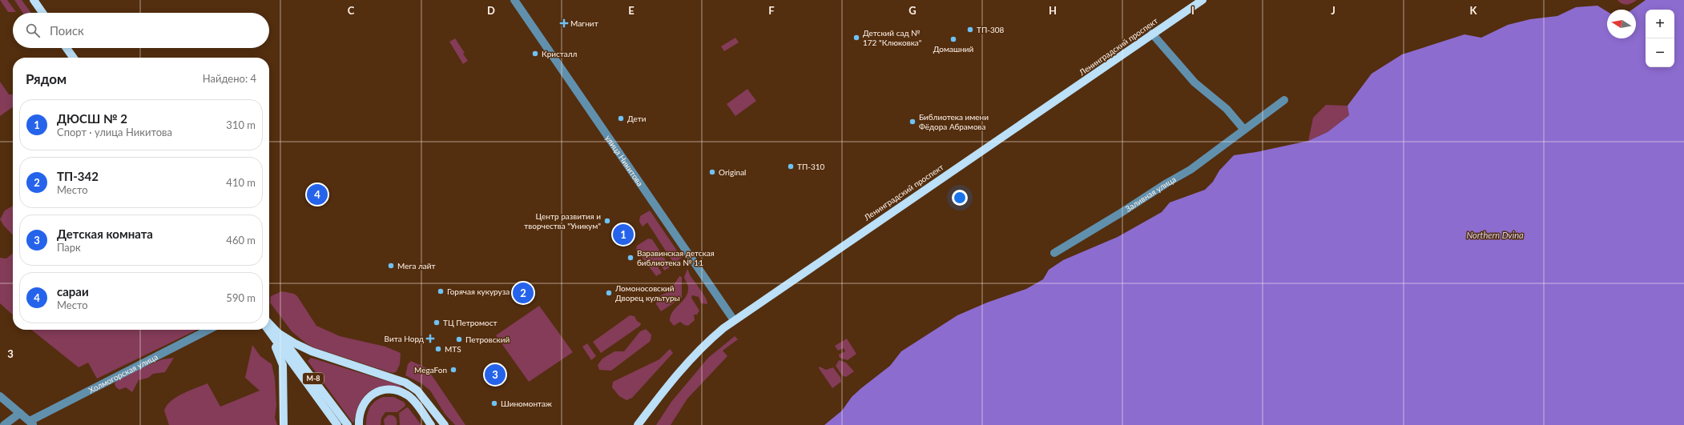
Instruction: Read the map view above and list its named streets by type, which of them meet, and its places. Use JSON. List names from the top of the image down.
{
  "streets": {
    "main road": ["Ленинградский проспект", "М-8"],
    "street": ["улица Никитова", "Заливная улица", "Холмогорская улица"]
  },
  "crossings": [
    ["Ленинградский проспект", "улица Никитова"]
  ],
  "water": ["Northern Dvina"],
  "places": {
    "health": ["Магнит", "Вита Норд"],
    "other": [
      "ТП-308",
      "Детский сад № 172 \"Клюковка\"",
      "Домашний",
      "Кристалл",
      "Дети",
      "Библиотека имени Фёдора Абрамова",
      "ТП-310",
      "Original",
      "Центр развития и творчества \"Уникум\"",
      "Варавинская детская библиотека № 11",
      "Мега лайт",
      "Горячая кукуруза",
      "Ломоносовский Дворец культуры",
      "ТЦ Петромост",
      "Петровский",
      "MTS",
      "MegaFon",
      "Шиномонтаж"
    ]
  },
  "north": "left",
  "page": {
    "map_buttons": ["+", "−"],
    "search": "Поиск",
    "heading": ["Рядом", "Найдено: 4"],
    "list": [
      {
        "mark": "1",
        "name": "ДЮСШ № 2",
        "note": "Спорт · улица Никитова",
        "value": "310 m"
      },
      {
        "mark": "2",
        "name": "ТП-342",
        "note": "Место",
        "value": "410 m"
      },
      {
        "mark": "3",
        "name": "Детская комната",
        "note": "Парк",
        "value": "460 m"
      },
      {
        "mark": "4",
        "name": "сараи",
        "note": "Место",
        "value": "590 m"
      }
    ],
    "pins": [
      "4",
      "1",
      "2",
      "3"
    ]
  },
  "grid": {
    "columns": [
      "C",
      "D",
      "E",
      "F",
      "G",
      "H",
      "I",
      "J",
      "K"
    ],
    "rows": ["3"]
  }
}
